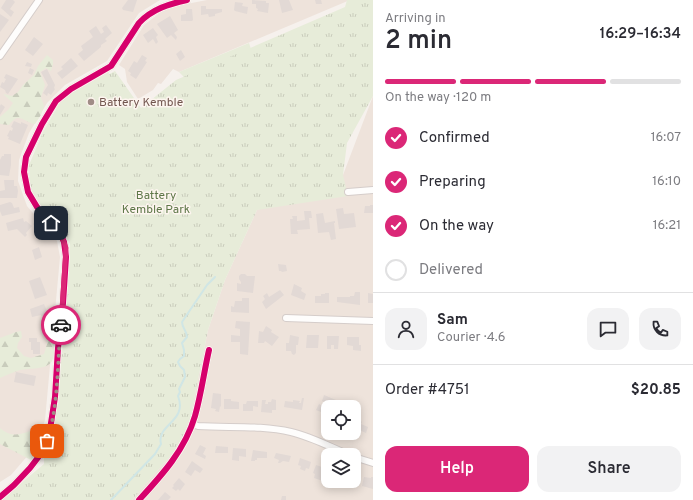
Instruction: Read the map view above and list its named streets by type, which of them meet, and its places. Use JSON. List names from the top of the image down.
{
  "parks": ["Battery Kemble Park"],
  "places": ["Battery Kemble"],
  "page": {
    "heading": ["2 min", "Arriving in", "16:29–16:34"],
    "panel": [
      "Sam",
      "Courier · 4.6",
      "Order #4751",
      "$20.85"
    ],
    "bar": "On the way · 120 m",
    "list": [
      ["Confirmed", "16:07"],
      ["Preparing", "16:10"],
      ["On the way", "16:21"],
      "Delivered"
    ],
    "buttons": ["Help", "Share"]
  }
}
